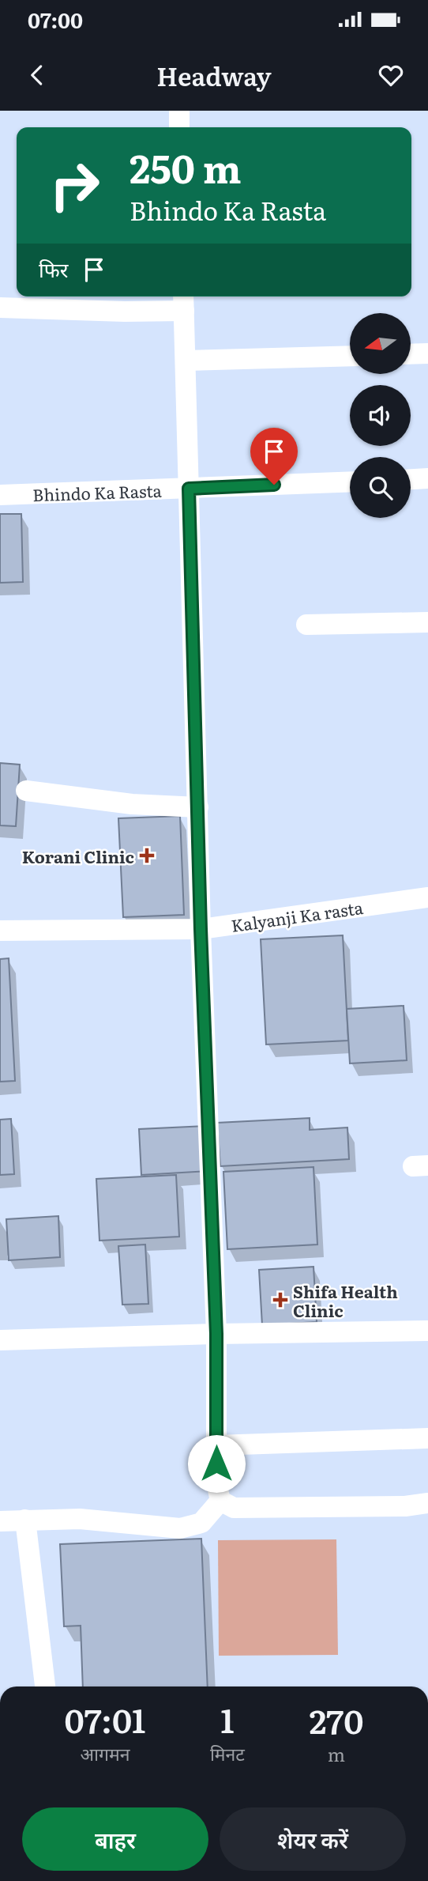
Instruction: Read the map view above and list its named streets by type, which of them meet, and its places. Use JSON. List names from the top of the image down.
{
  "streets": {
    "street": ["Bhindo Ka Rasta", "Kalyanji Ka rasta"]
  },
  "places": {
    "health": ["Korani Clinic", "Shifa Health Clinic"]
  },
  "north": "left",
  "page": {
    "status": "07:00",
    "header": "Headway",
    "turn": ["250 m", "Bhindo Ka Rasta"],
    "then": "फिर",
    "eta": [
      "07:01",
      "आगमन",
      "1",
      "मिनट",
      "270",
      "m"
    ],
    "buttons": ["बाहर", "शेयर करें"]
  }
}
